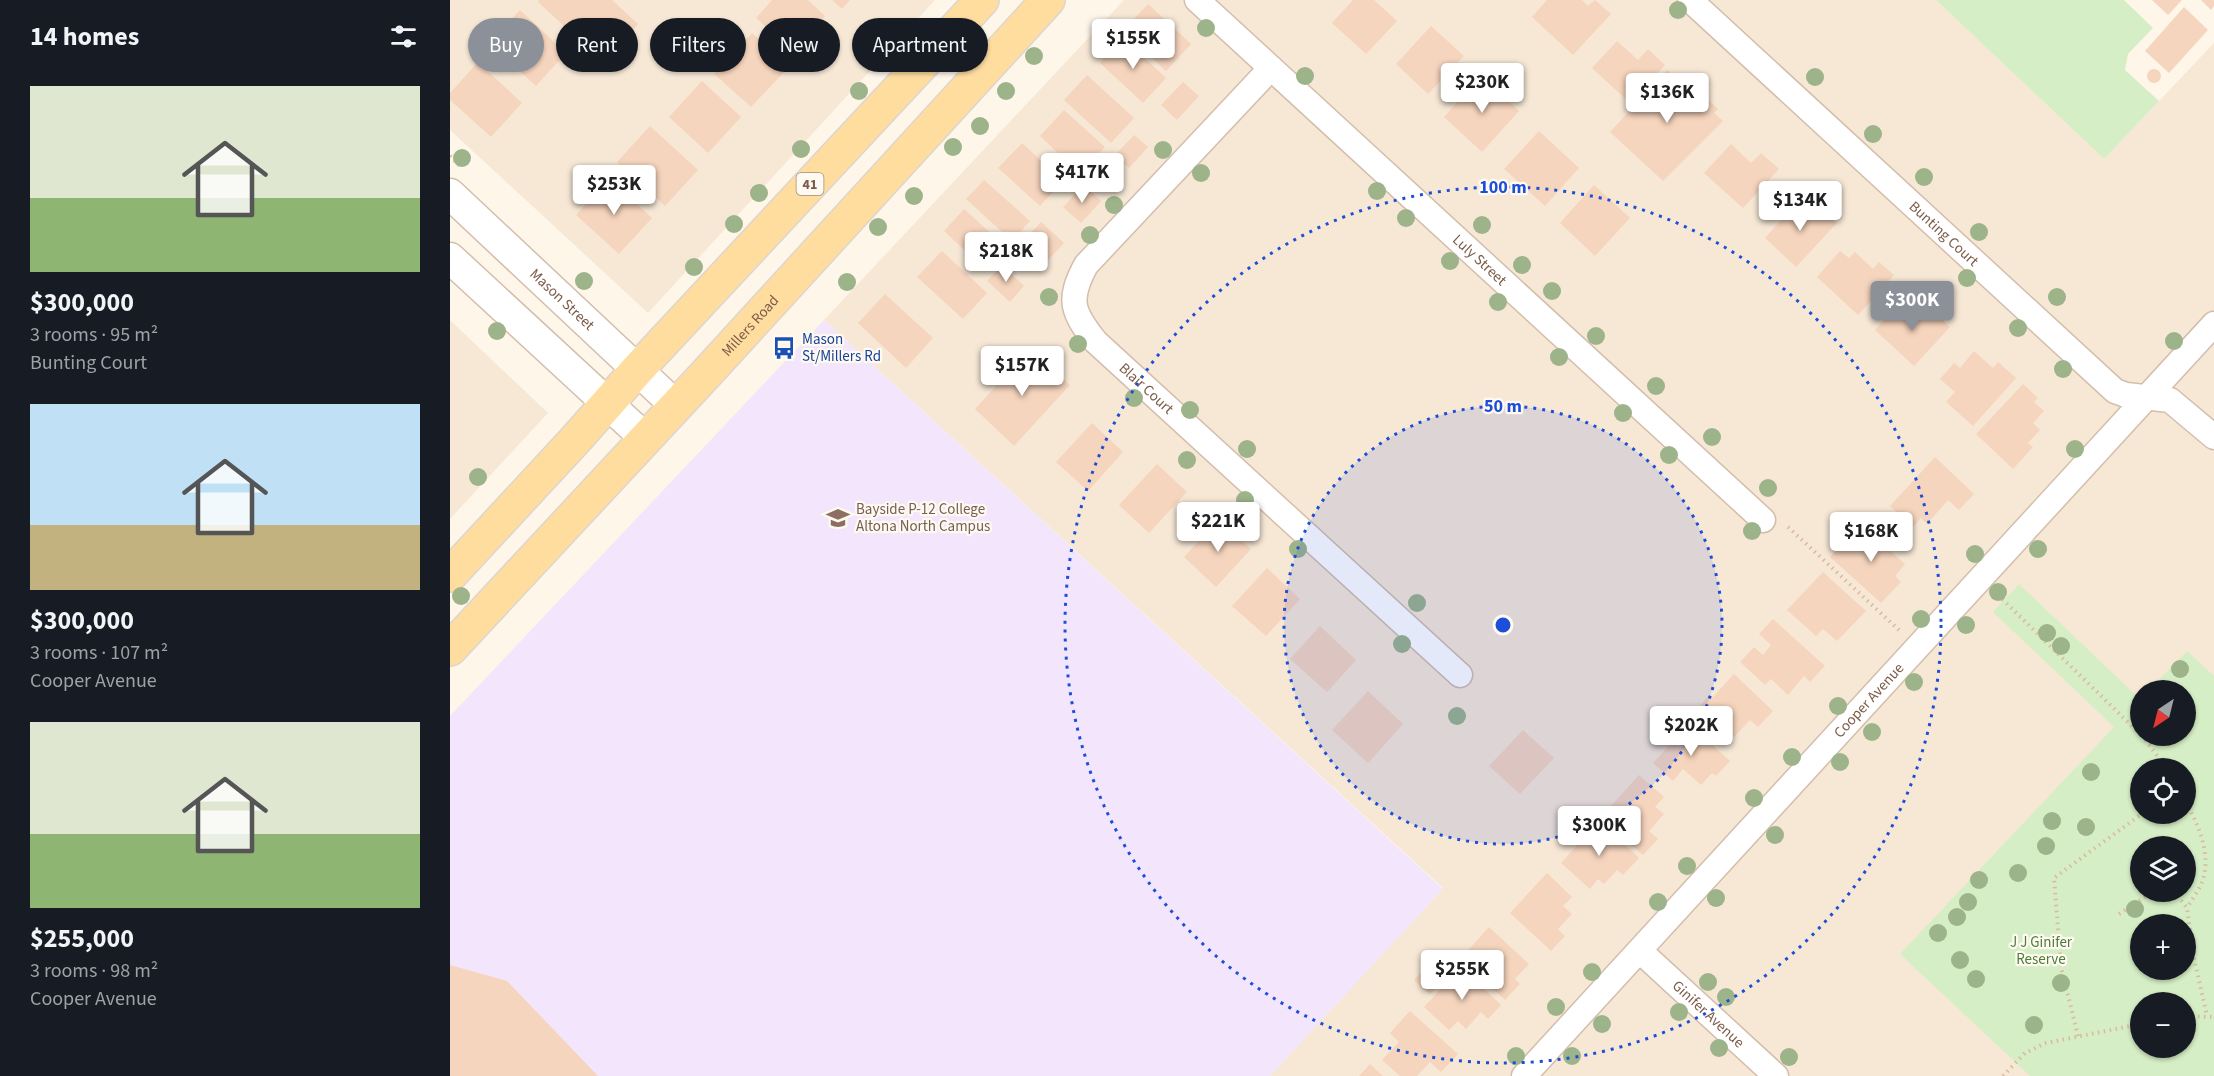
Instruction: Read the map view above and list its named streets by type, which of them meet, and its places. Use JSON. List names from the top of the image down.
{
  "streets": {
    "main road": ["41", "Millers Road"],
    "street": [
      "Bunting Court",
      "Luly Street",
      "Mason Street",
      "Blair Court",
      "Cooper Avenue",
      "Ginifer Avenue"
    ]
  },
  "crossings": [
    ["41", "Mason Street"],
    ["Bunting Court", "Cooper Avenue"],
    ["Luly Street", "Blair Court"],
    ["Mason Street", "Millers Road"],
    ["Cooper Avenue", "Ginifer Avenue"]
  ],
  "parks": ["J J Ginifer Reserve"],
  "places": {
    "bus stop": ["Mason St/Millers Rd"],
    "school or university": ["Bayside P-12 College Altona North Campus"]
  },
  "north": "bottom left",
  "page": {
    "heading": "14 homes",
    "chip": [
      "Buy",
      "Rent",
      "Filters",
      "New",
      "Apartment"
    ],
    "price": [
      "$155K",
      "$230K",
      "$136K",
      "$417K",
      "$253K",
      "$134K",
      "$218K",
      "$300K",
      "$157K",
      "$221K",
      "$168K",
      "$202K",
      "$300K",
      "$255K"
    ],
    "list": [
      {
        "name": "$300,000",
        "note": "3 rooms · 95 m² · Bunting Court"
      },
      {
        "name": "$300,000",
        "note": "3 rooms · 107 m² · Cooper Avenue"
      },
      {
        "name": "$255,000",
        "note": "3 rooms · 98 m² · Cooper Avenue"
      }
    ],
    "map_buttons": ["+", "−"]
  },
  "rings": ["100 m", "50 m"]
}
